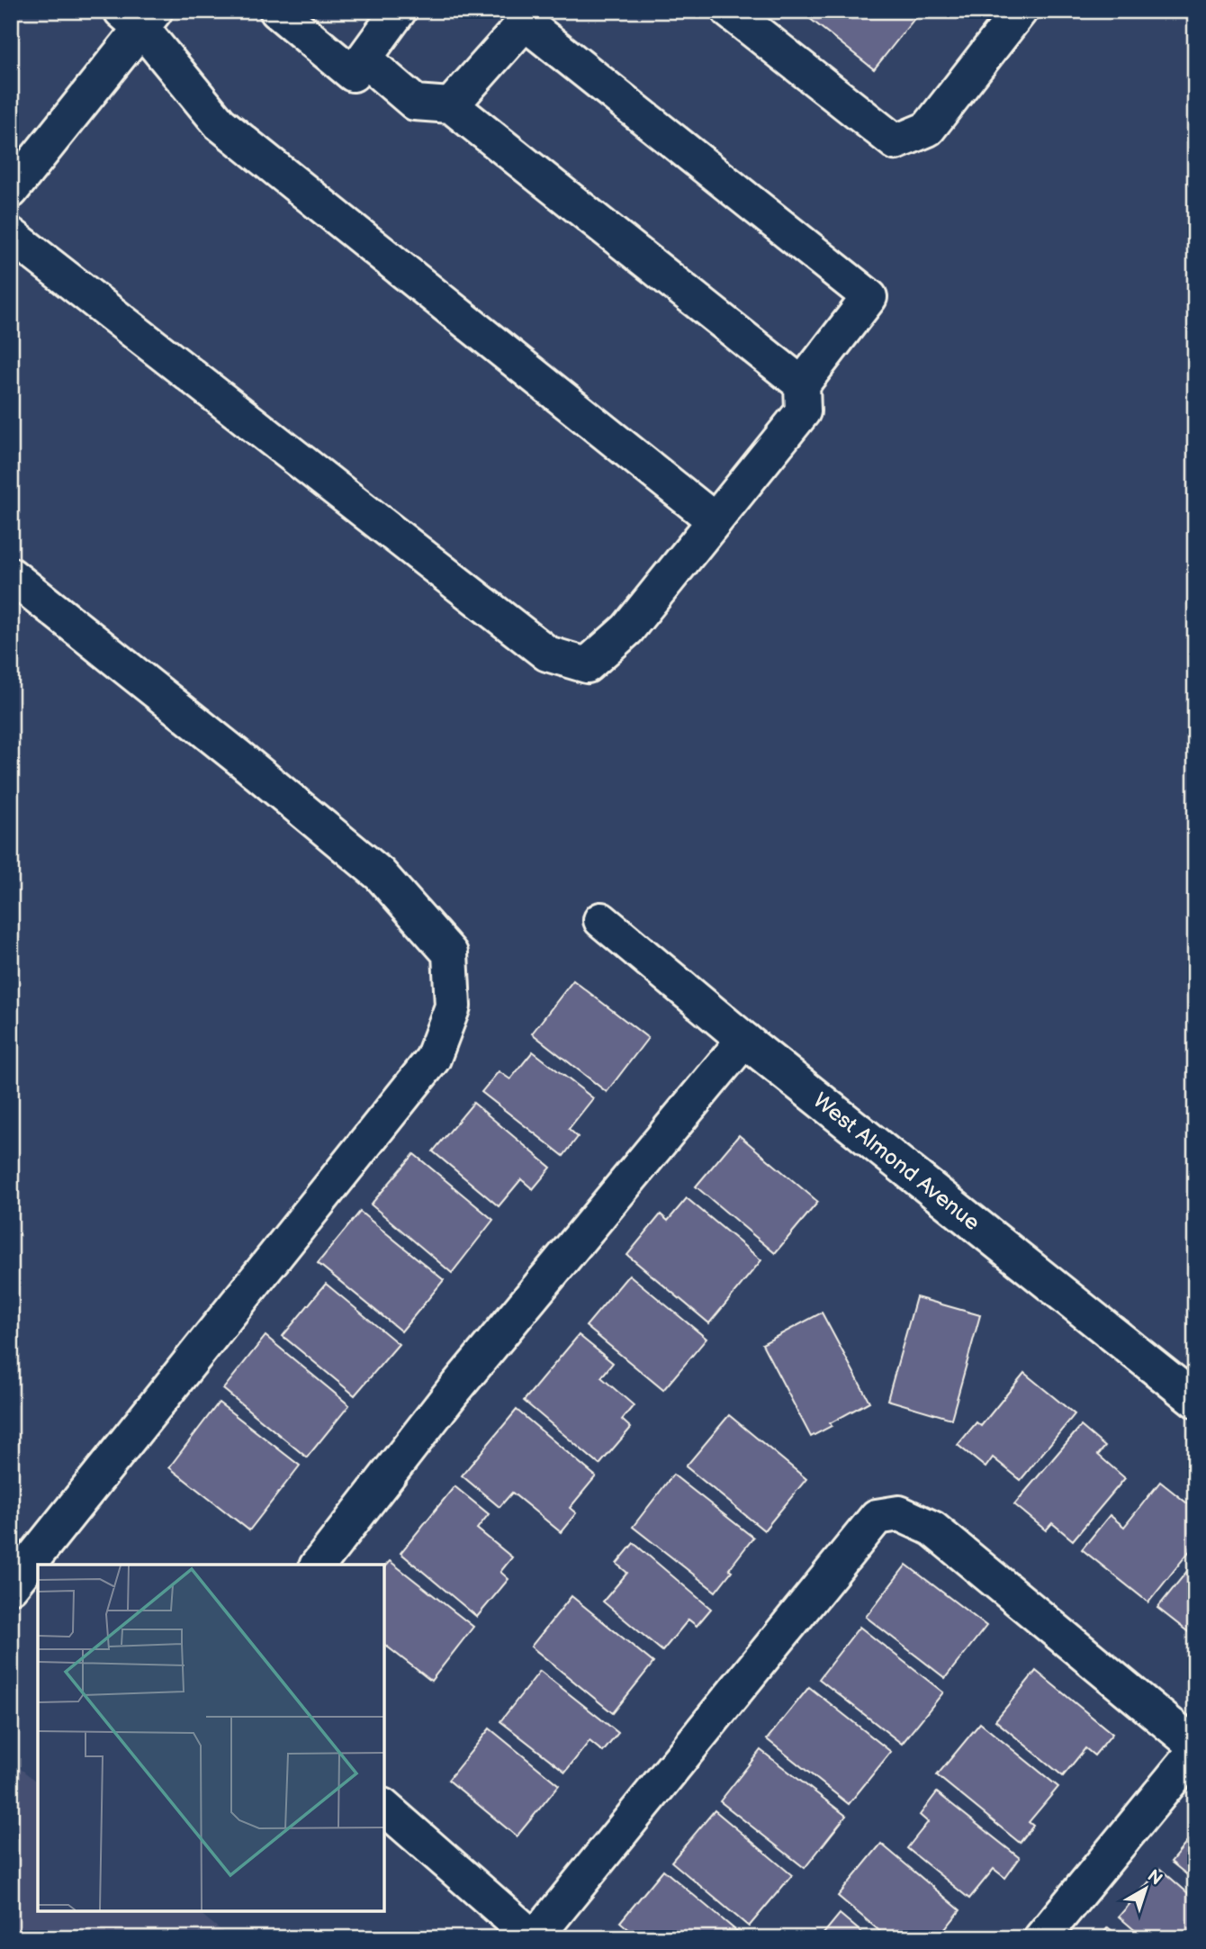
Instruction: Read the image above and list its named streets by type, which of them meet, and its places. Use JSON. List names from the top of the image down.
{
  "streets": {
    "street": ["West Almond Avenue"]
  },
  "north": "top right"
}
